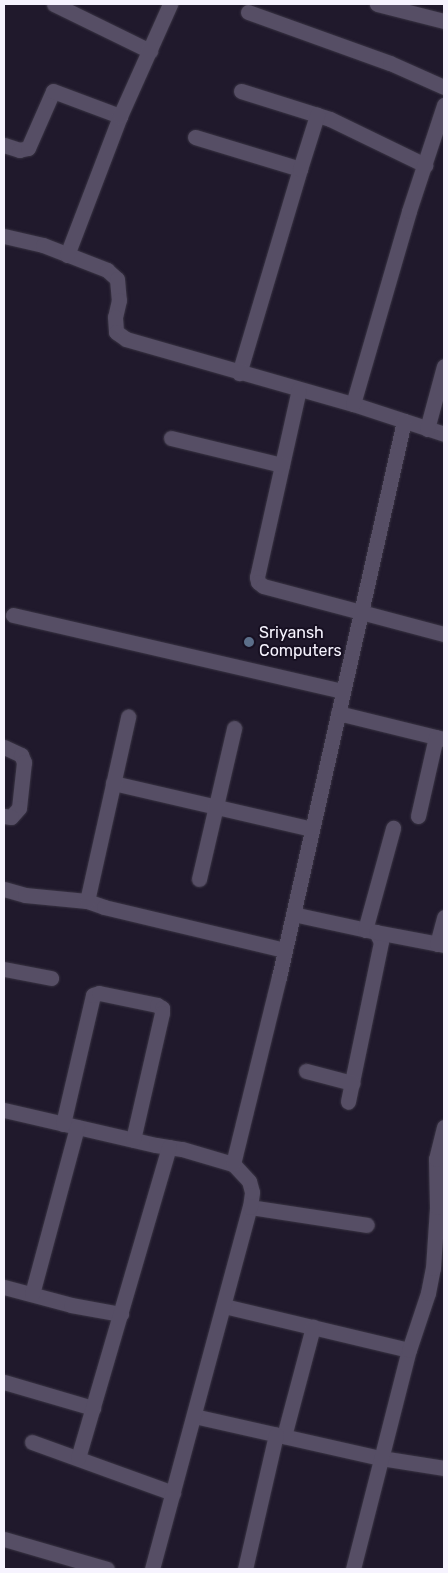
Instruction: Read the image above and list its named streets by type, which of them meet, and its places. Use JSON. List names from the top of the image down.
{
  "places": ["Sriyansh Computers"]
}
